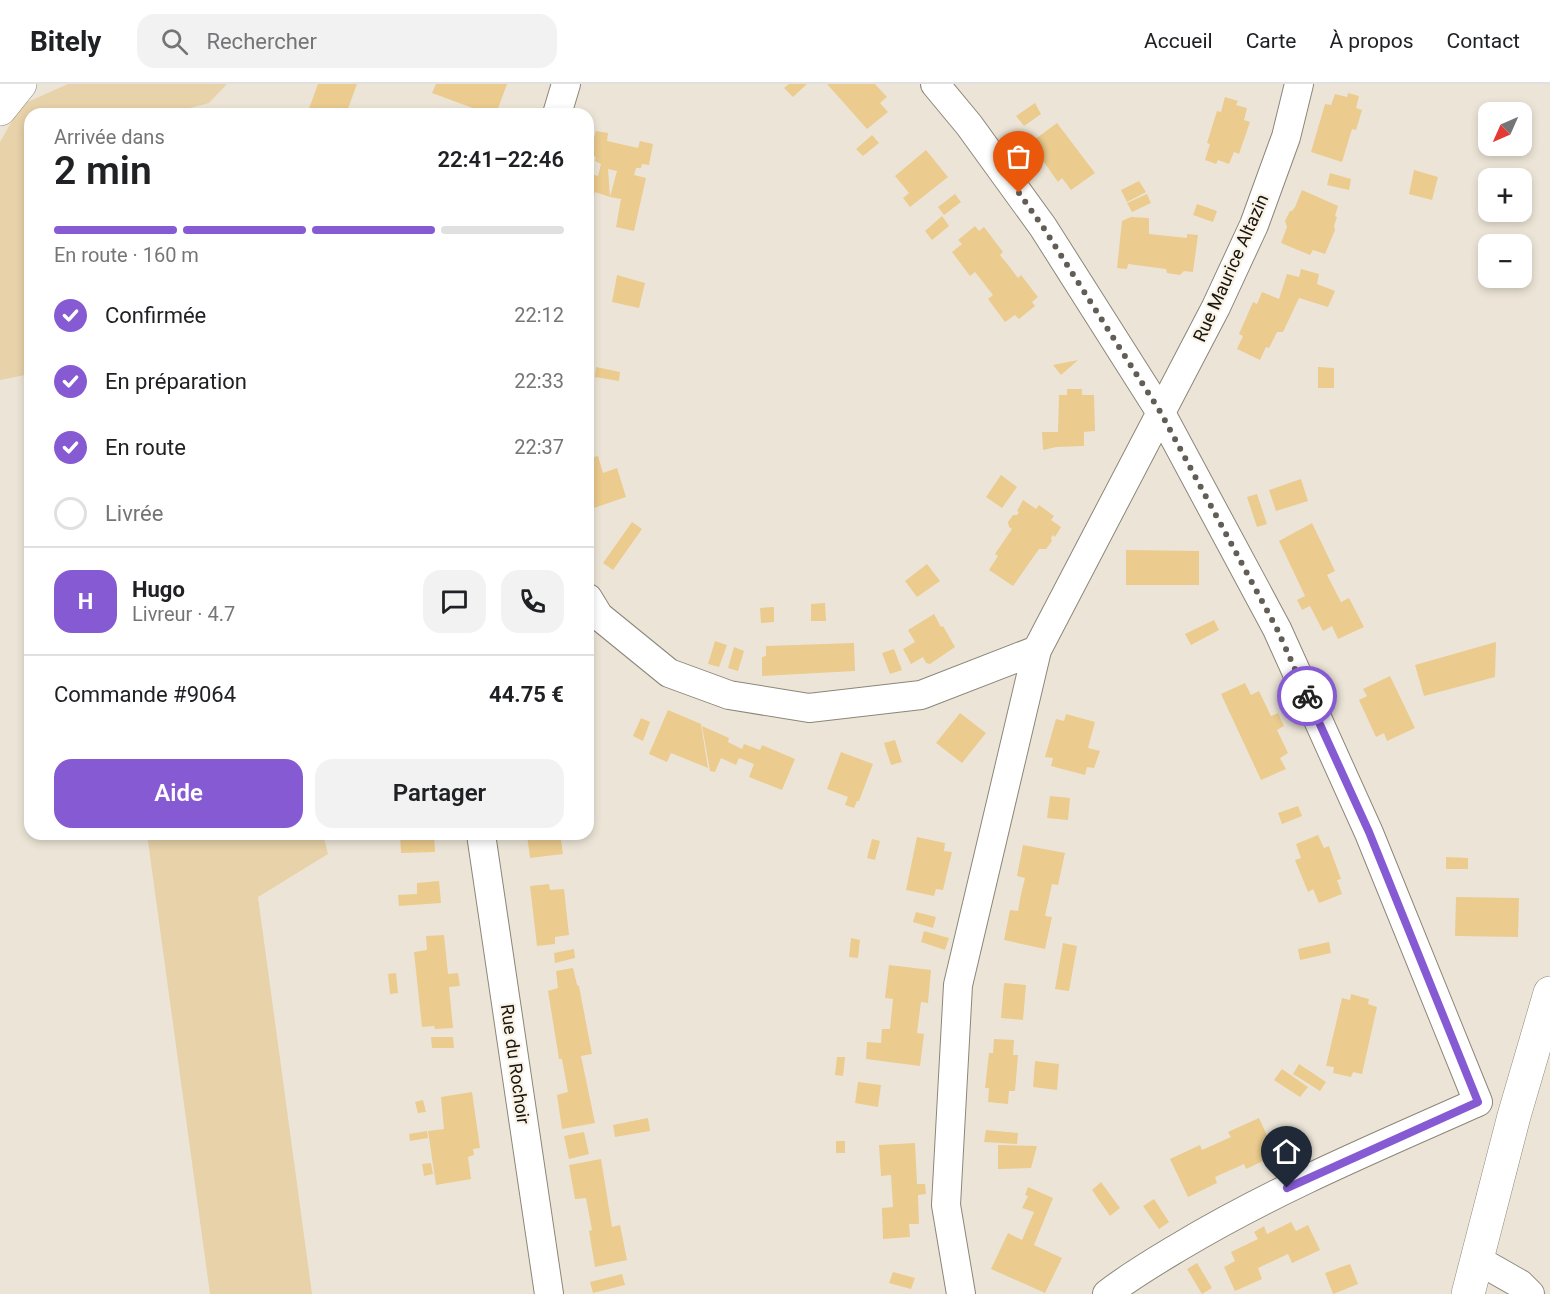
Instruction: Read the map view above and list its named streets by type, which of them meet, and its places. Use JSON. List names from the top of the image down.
{
  "streets": {
    "street": ["Rue Maurice Altazin", "Rue du Rochoir"]
  },
  "north": "bottom left",
  "page": {
    "header": "Bitely",
    "search": "Rechercher",
    "nav": [
      "Accueil",
      "Carte",
      "À propos",
      "Contact"
    ],
    "map_buttons": ["+", "−"],
    "heading": ["2 min", "Arrivée dans", "22:41–22:46"],
    "panel": [
      "Hugo",
      "Livreur · 4.7",
      "Commande #9064",
      "44.75 €"
    ],
    "bar": "En route · 160 m",
    "list": [
      ["Confirmée", "22:12"],
      ["En préparation", "22:33"],
      ["En route", "22:37"],
      "Livrée"
    ],
    "round": "H",
    "buttons": ["Aide", "Partager"]
  }
}
